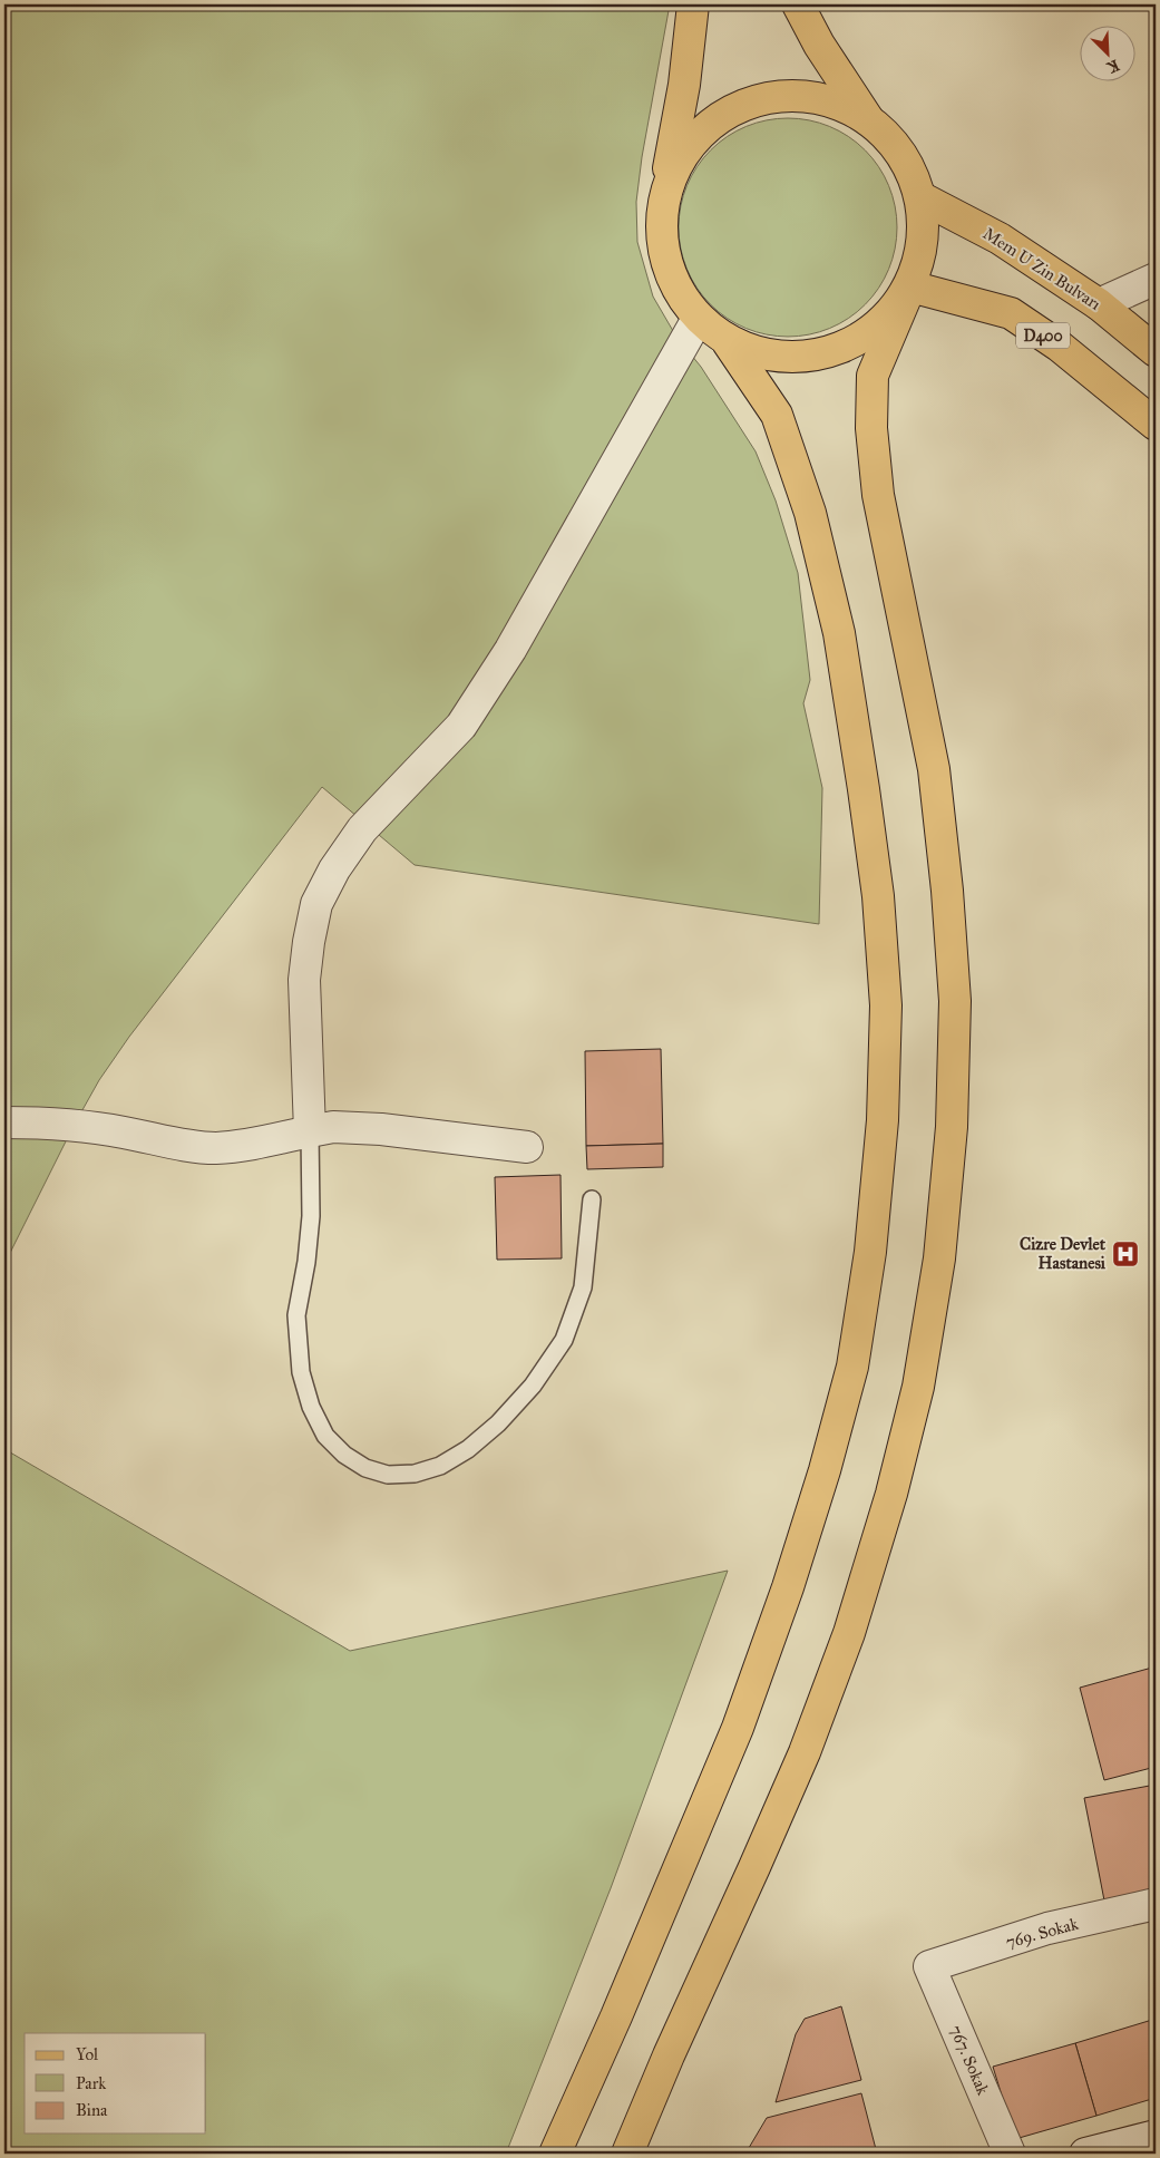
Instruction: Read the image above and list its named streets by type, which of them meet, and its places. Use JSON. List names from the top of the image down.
{
  "streets": {
    "main road": ["Mem U Zin Bulvarı", "D400"],
    "street": ["769. Sokak", "767. Sokak"]
  },
  "crossings": [
    ["769. Sokak", "767. Sokak"]
  ],
  "places": {
    "hospital": ["Cizre Devlet Hastanesi"]
  },
  "legend": ["Yol", "Park", "Bina"],
  "north": "bottom right"
}
